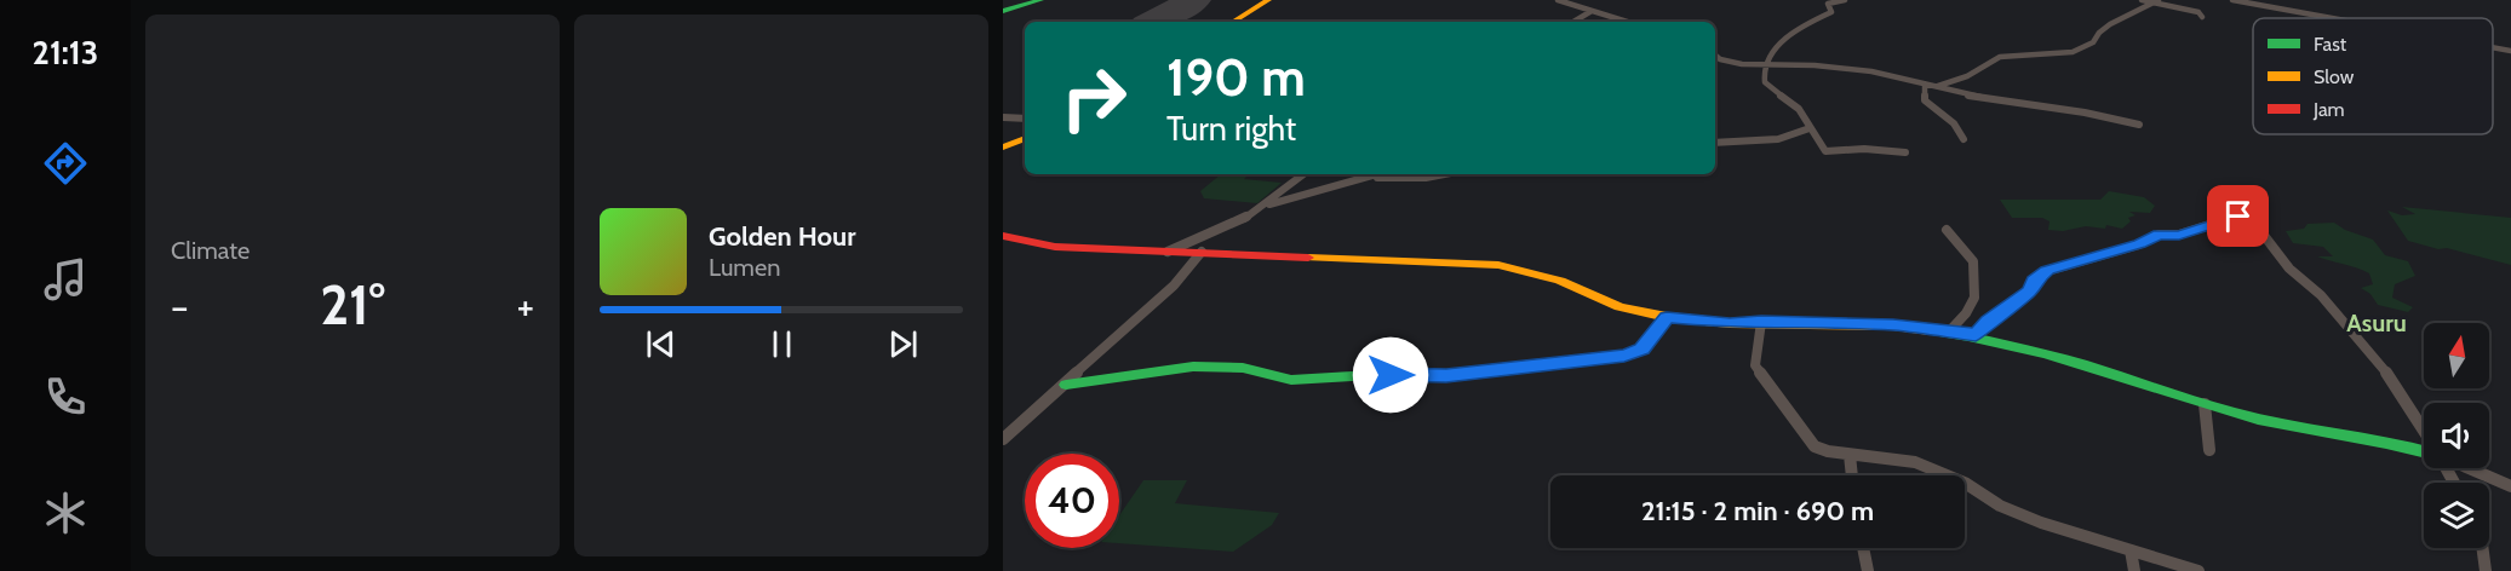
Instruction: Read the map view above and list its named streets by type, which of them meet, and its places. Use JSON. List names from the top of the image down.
{
  "districts": ["Asuru"],
  "legend": ["Fast", "Slow", "Jam"],
  "north": "top",
  "page": {
    "tabs": "21:13",
    "tile": "Climate",
    "turn": ["190 m", "Turn right"],
    "song": ["Golden Hour", "Lumen"],
    "heat": ["−", "21°", "+"],
    "limit": "40",
    "trip": "21:15 · 2 min · 690 m"
  }
}
